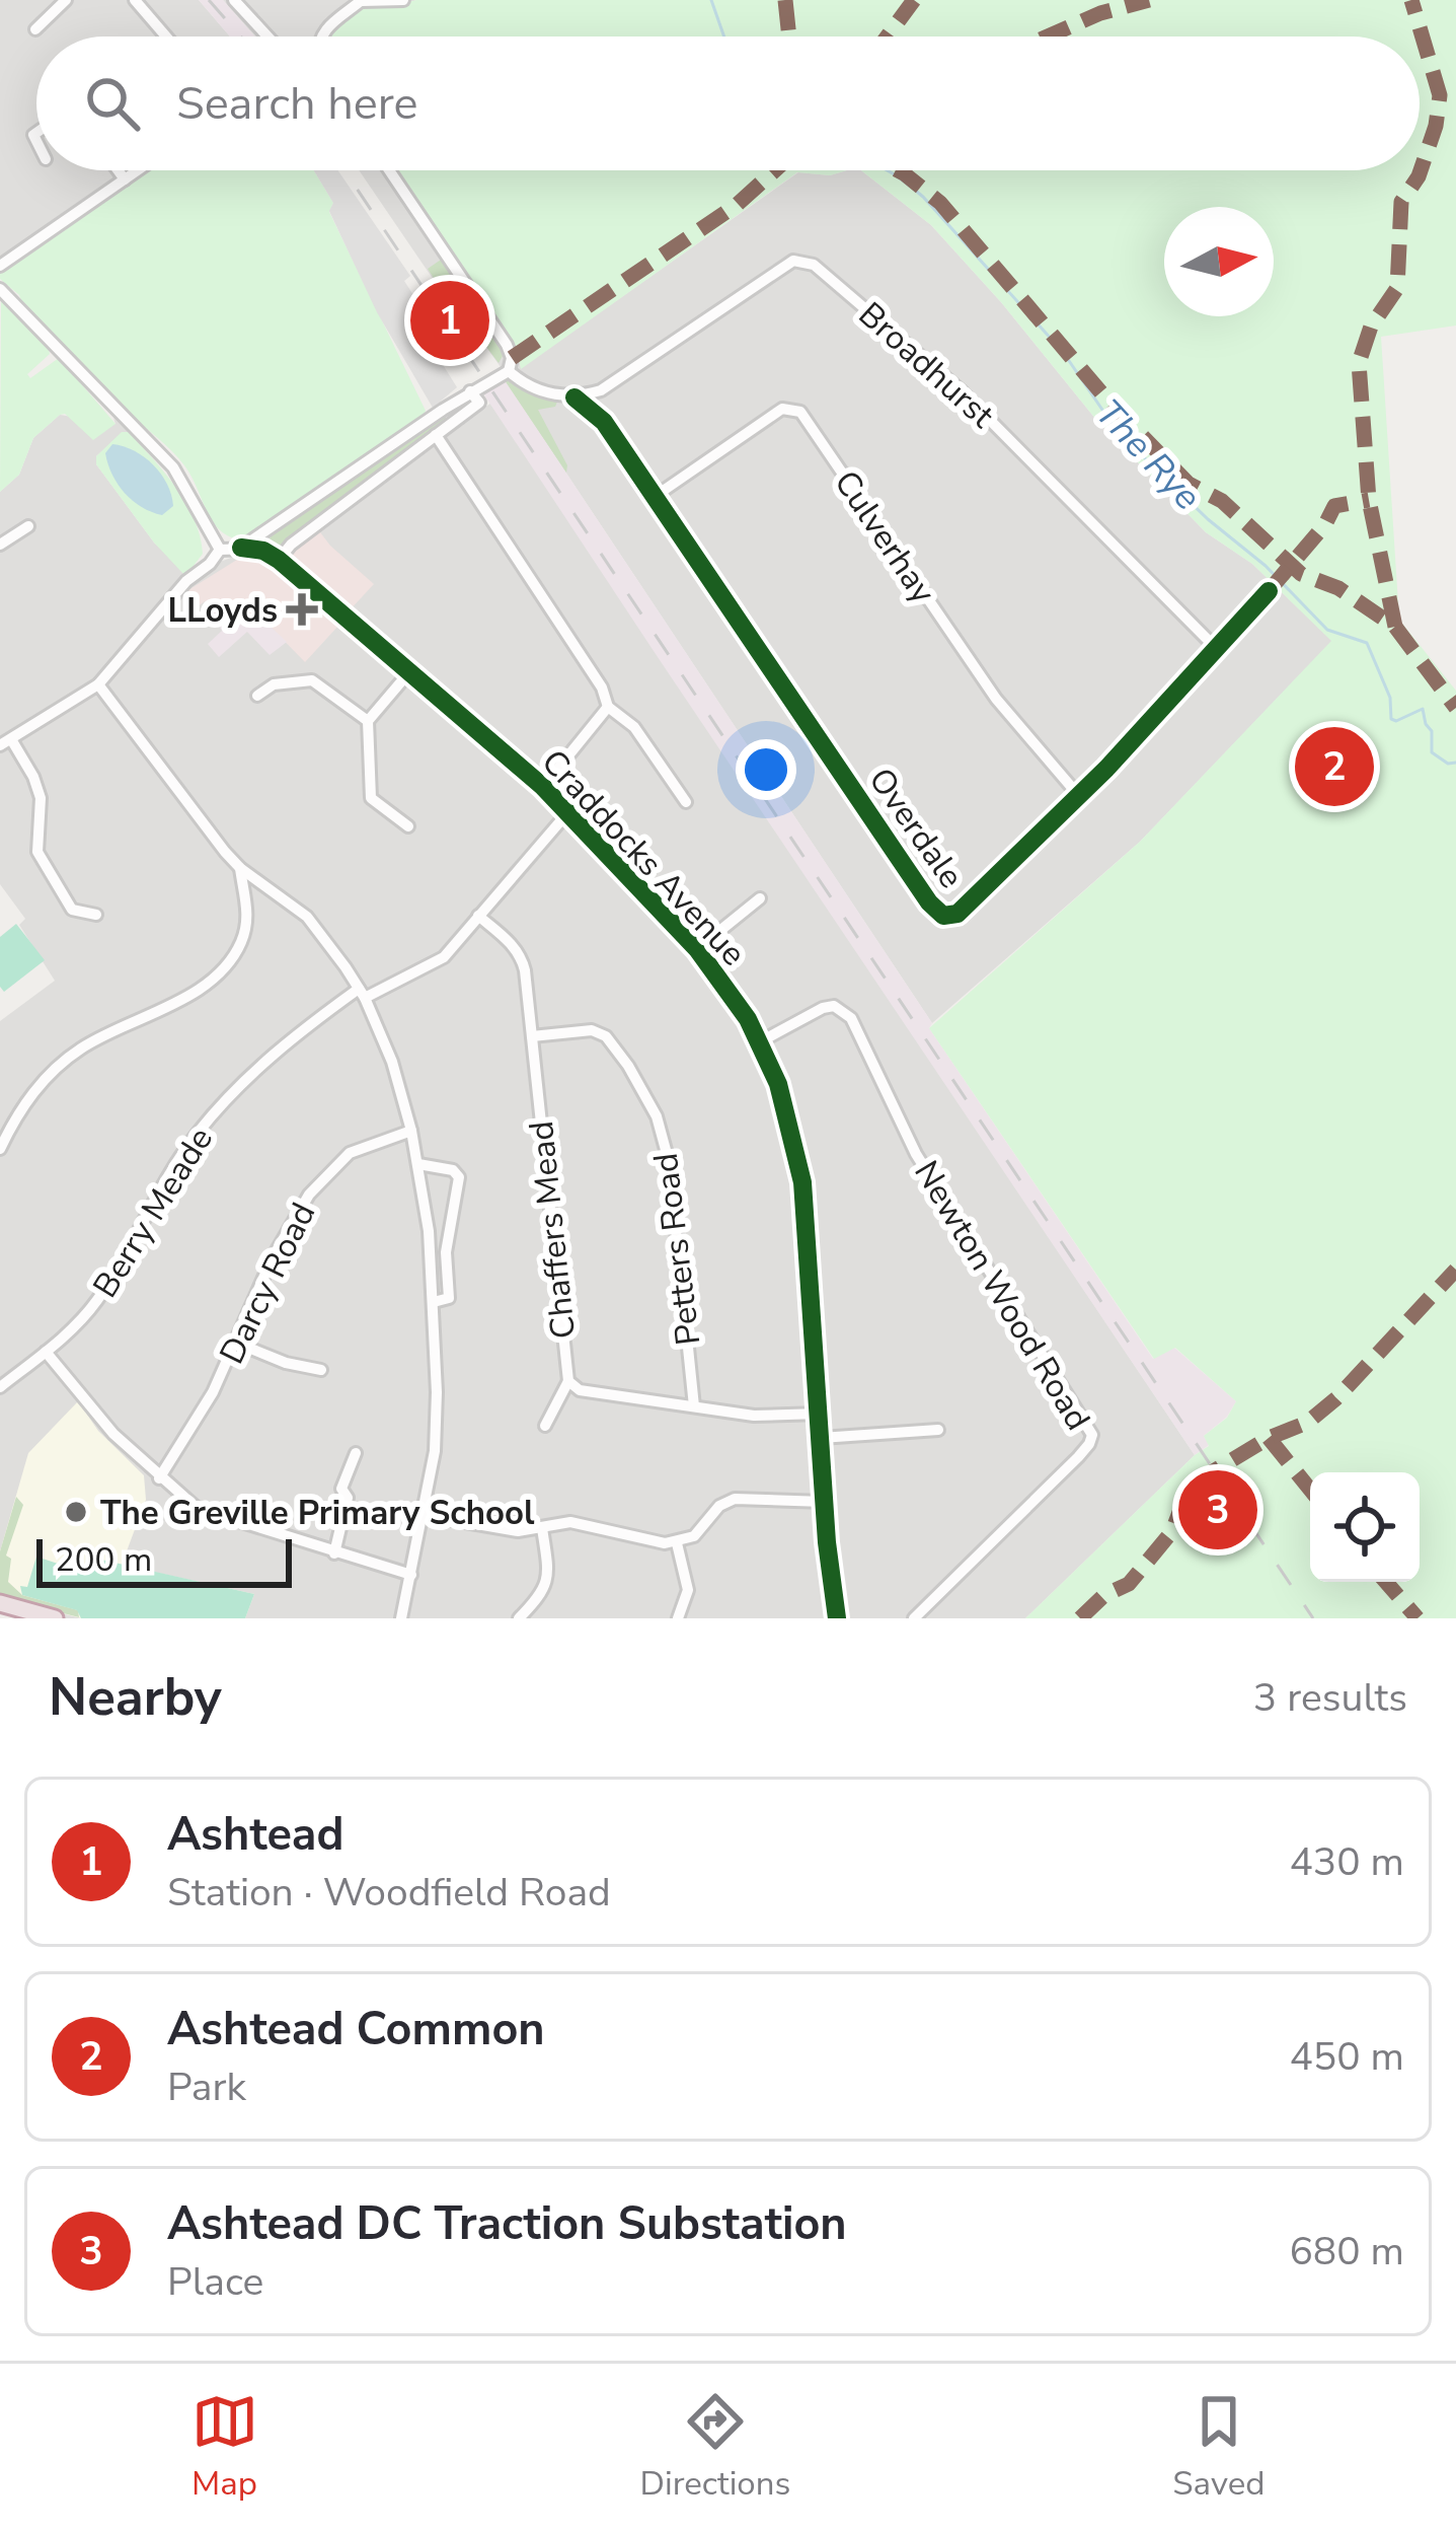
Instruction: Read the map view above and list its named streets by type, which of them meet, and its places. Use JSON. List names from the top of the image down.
{
  "streets": {
    "street": [
      "Broadhurst",
      "Culverhay",
      "Overdale",
      "Craddocks Avenue",
      "Berry Meade",
      "Chaffers Mead",
      "Petters Road",
      "Darcy Road",
      "Newton Wood Road"
    ]
  },
  "crossings": [
    ["Broadhurst", "Overdale"],
    ["Culverhay", "Overdale"],
    ["Craddocks Avenue", "Berry Meade"],
    ["Craddocks Avenue", "Chaffers Mead"],
    ["Craddocks Avenue", "Newton Wood Road"],
    ["Berry Meade", "Chaffers Mead"],
    ["Chaffers Mead", "Petters Road"]
  ],
  "water": ["The Rye"],
  "places": {
    "health": ["LLoyds"],
    "other": ["The Greville Primary School"]
  },
  "scale_bar": "200 m",
  "north": "right",
  "page": {
    "search": "Search here",
    "pins": ["1", "2", "3"],
    "scale": "200 m",
    "heading": ["Nearby", "3 results"],
    "list": [
      {
        "mark": "1",
        "name": "Ashtead",
        "note": "Station · Woodfield Road",
        "value": "430 m"
      },
      {
        "mark": "2",
        "name": "Ashtead Common",
        "note": "Park",
        "value": "450 m"
      },
      {
        "mark": "3",
        "name": "Ashtead DC Traction Substation",
        "note": "Place",
        "value": "680 m"
      }
    ],
    "nav": ["Map", "Directions", "Saved"]
  }
}
